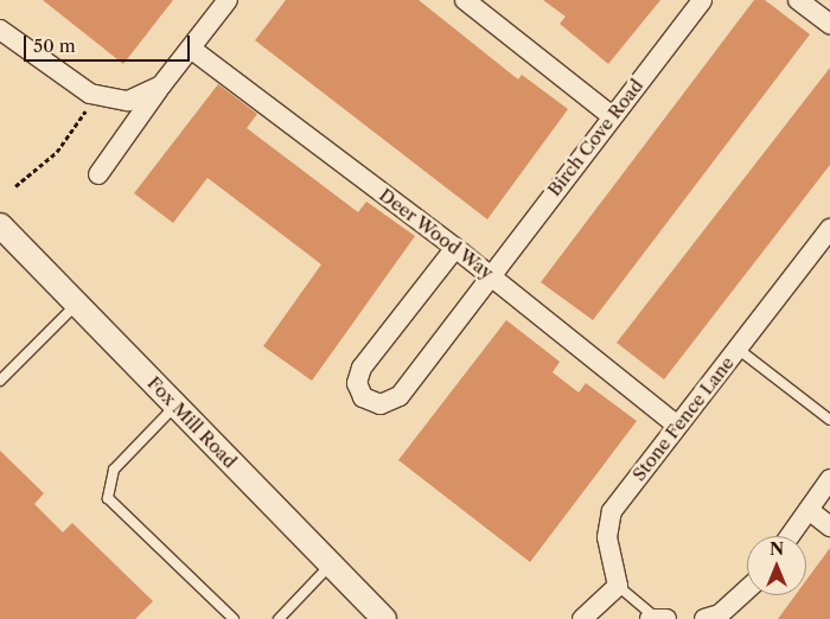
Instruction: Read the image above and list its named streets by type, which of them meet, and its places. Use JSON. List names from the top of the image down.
{
  "streets": {
    "street": [
      "Birch Cove Road",
      "Deer Wood Way",
      "Stone Fence Lane",
      "Fox Mill Road"
    ]
  },
  "crossings": [
    ["Birch Cove Road", "Deer Wood Way"],
    ["Deer Wood Way", "Stone Fence Lane"]
  ],
  "scale_bar": "50 m",
  "north": "top"
}
